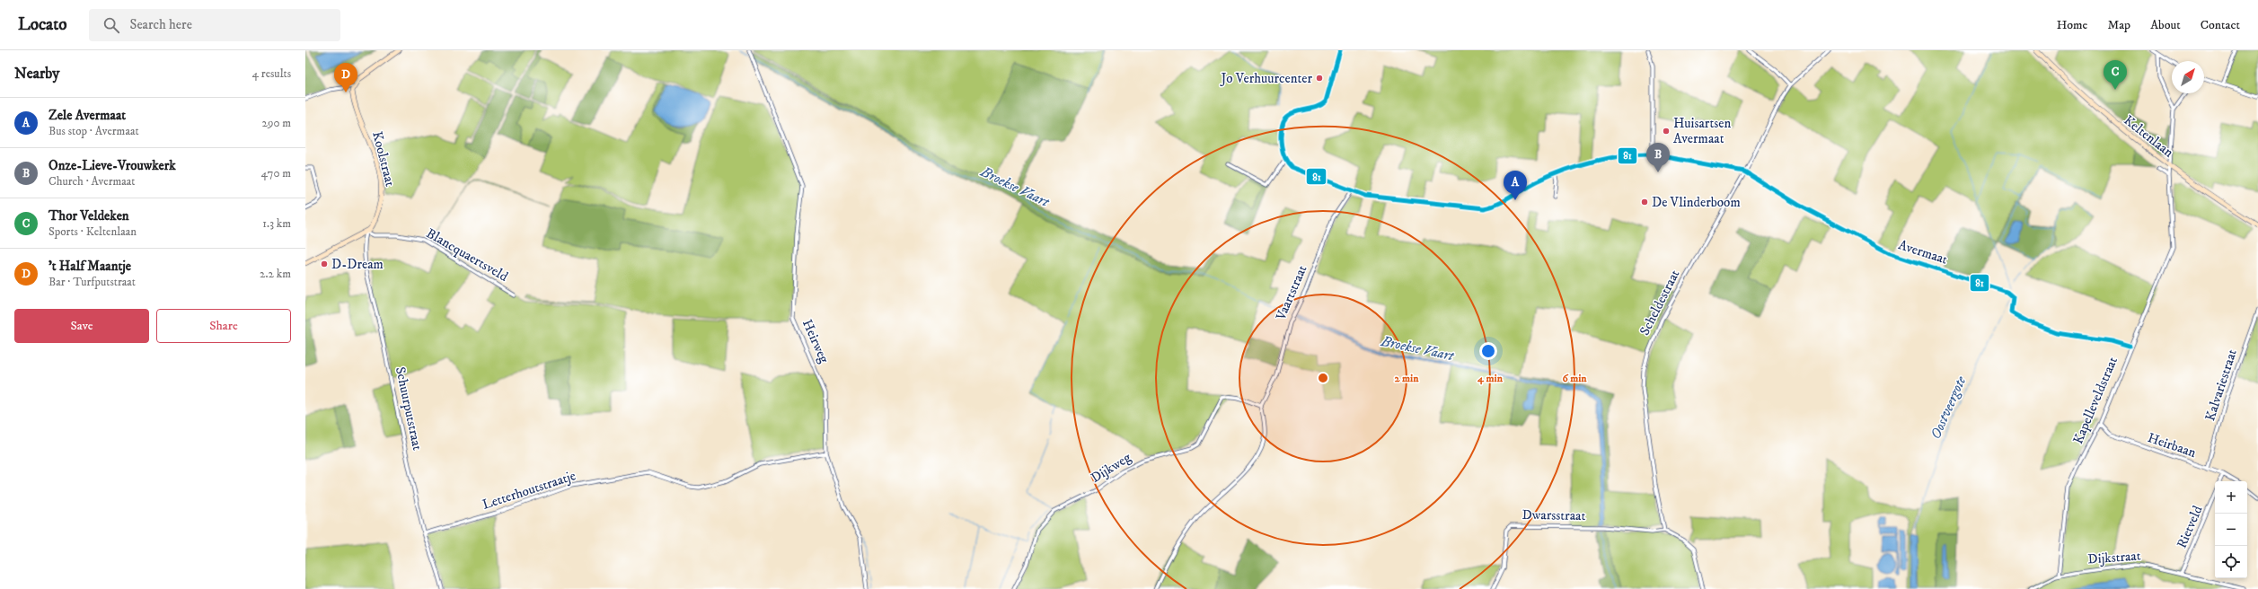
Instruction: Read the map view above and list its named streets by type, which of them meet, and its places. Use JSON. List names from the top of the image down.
{
  "streets": {
    "main road": ["Keltenlaan", "Koolstraat"],
    "street": [
      "Avermaat",
      "Blancquaertsveld",
      "Vaartstraat",
      "Scheldestraat",
      "Heirweg",
      "Kalvariestraat",
      "Kapelleveldstraat",
      "Schuurputstraat",
      "Heirbaan",
      "Dijkweg",
      "Letterhoutstraatje",
      "Dwarsstraat",
      "Rietveld",
      "Dijkstraat"
    ]
  },
  "crossings": [
    ["Keltenlaan", "Kapelleveldstraat"],
    ["Koolstraat", "Blancquaertsveld"],
    ["Koolstraat", "Schuurputstraat"],
    ["Avermaat", "Vaartstraat"],
    ["Avermaat", "Scheldestraat"],
    ["Avermaat", "Kapelleveldstraat"],
    ["Blancquaertsveld", "Schuurputstraat"],
    ["Vaartstraat", "Dijkweg"],
    ["Scheldestraat", "Dwarsstraat"],
    ["Heirweg", "Letterhoutstraatje"],
    ["Kalvariestraat", "Heirbaan"],
    ["Kapelleveldstraat", "Heirbaan"],
    ["Kapelleveldstraat", "Dijkstraat"],
    ["Schuurputstraat", "Letterhoutstraatje"],
    ["Rietveld", "Dijkstraat"]
  ],
  "water": ["Broekse Vaart", "Oostveergote"],
  "places": [
    "Jo Verhuurcenter",
    "Huisartsen Avermaat",
    "De Vlinderboom",
    "D-Dream"
  ],
  "lines": ["transit line 81"],
  "north": "top right",
  "page": {
    "header": "Locato",
    "search": "Search here",
    "nav": [
      "Home",
      "Map",
      "About",
      "Contact"
    ],
    "heading": ["Nearby", "4 results"],
    "pins": [
      "C",
      "D",
      "B",
      "A"
    ],
    "list": [
      {
        "mark": "A",
        "name": "Zele Avermaat",
        "note": "Bus stop · Avermaat",
        "value": "290 m"
      },
      {
        "mark": "B",
        "name": "Onze-Lieve-Vrouwkerk",
        "note": "Church · Avermaat",
        "value": "470 m"
      },
      {
        "mark": "C",
        "name": "Thor Veldeken",
        "note": "Sports · Keltenlaan",
        "value": "1.3 km"
      },
      {
        "mark": "D",
        "name": "'t Half Maantje",
        "note": "Bar · Turfputstraat",
        "value": "2.2 km"
      }
    ],
    "buttons": ["Save", "Share"],
    "map_buttons": ["+", "−"]
  },
  "rings": ["2 min", "4 min", "6 min"]
}
